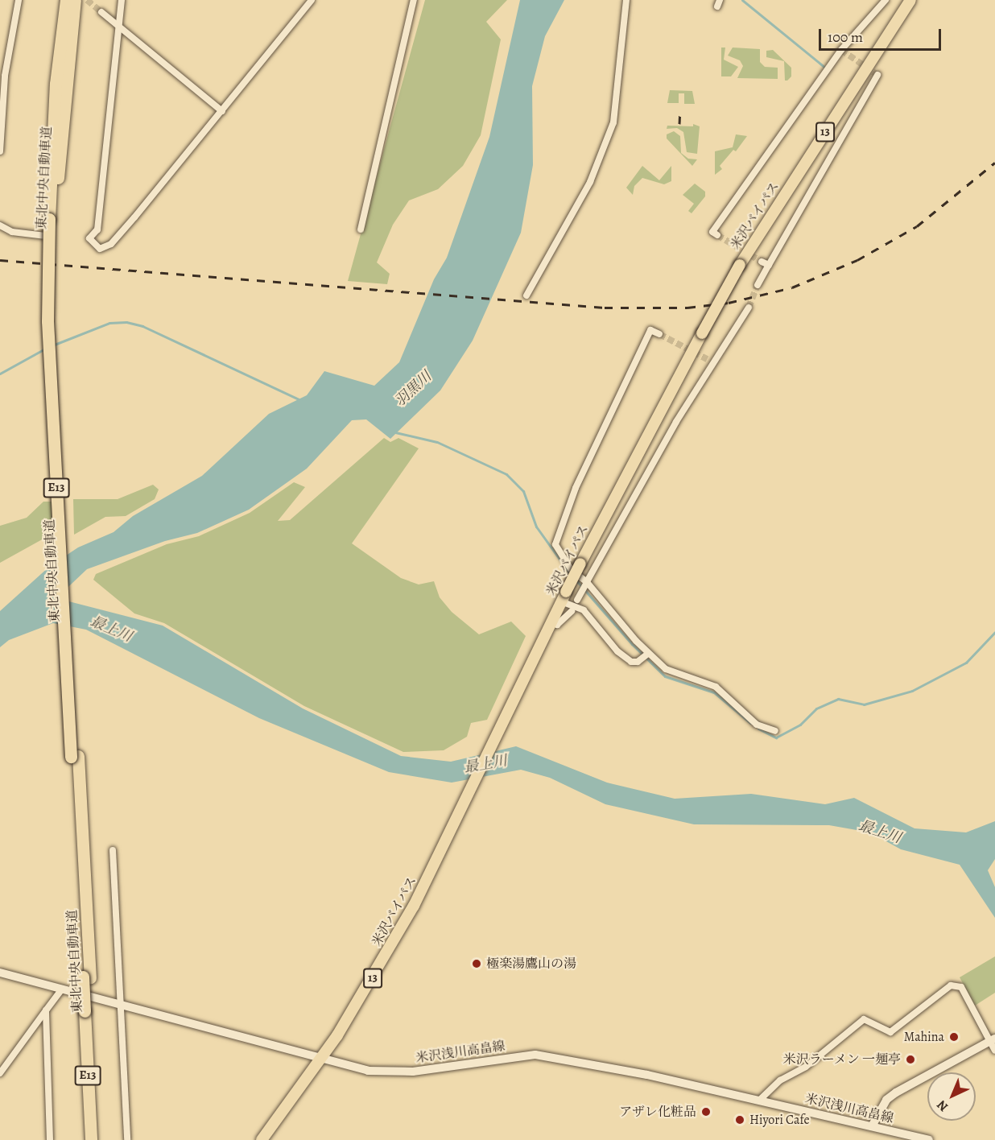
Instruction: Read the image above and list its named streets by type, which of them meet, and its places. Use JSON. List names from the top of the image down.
{
  "streets": {
    "highway": [
      "13",
      "東北中央自動車道",
      "米沢バイパス",
      "E13"
    ],
    "main road": ["米沢浅川高畠線"]
  },
  "crossings": [
    ["米沢バイパス", "米沢浅川高畠線"]
  ],
  "water": ["羽黒川", "最上川"],
  "places": [
    "極楽湯鷹山の湯",
    "Mahina",
    "米沢ラーメン 一麺亭",
    "アザレ化粧品",
    "Hiyori Cafe"
  ],
  "scale_bar": "100 m",
  "north": "bottom left"
}
